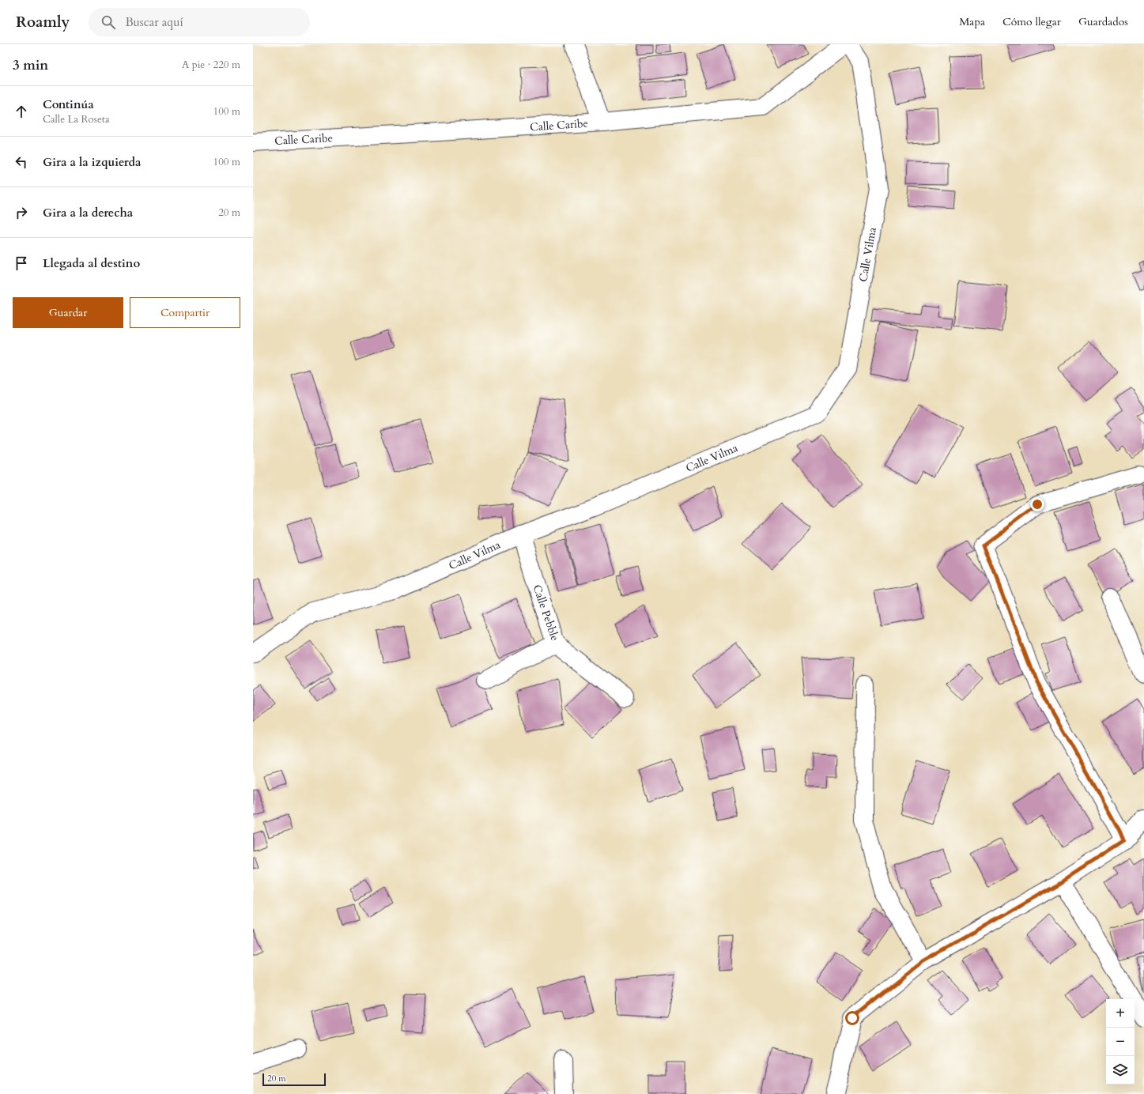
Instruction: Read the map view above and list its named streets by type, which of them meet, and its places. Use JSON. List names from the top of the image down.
{
  "streets": {
    "street": ["Calle Caribe", "Calle Vilma", "Calle Pebble"]
  },
  "crossings": [
    ["Calle Vilma", "Calle Pebble"]
  ],
  "scale_bar": "20 m",
  "page": {
    "header": "Roamly",
    "search": "Buscar aquí",
    "nav": ["Mapa", "Cómo llegar", "Guardados"],
    "heading": ["3 min", "A pie · 220 m"],
    "list": [
      ["Continúa", "Calle La Roseta", "100 m"],
      ["Gira a la izquierda", "100 m"],
      ["Gira a la derecha", "20 m"],
      "Llegada al destino"
    ],
    "buttons": ["Guardar", "Compartir"],
    "map_buttons": ["+", "−"],
    "scale": "20 m"
  }
}
